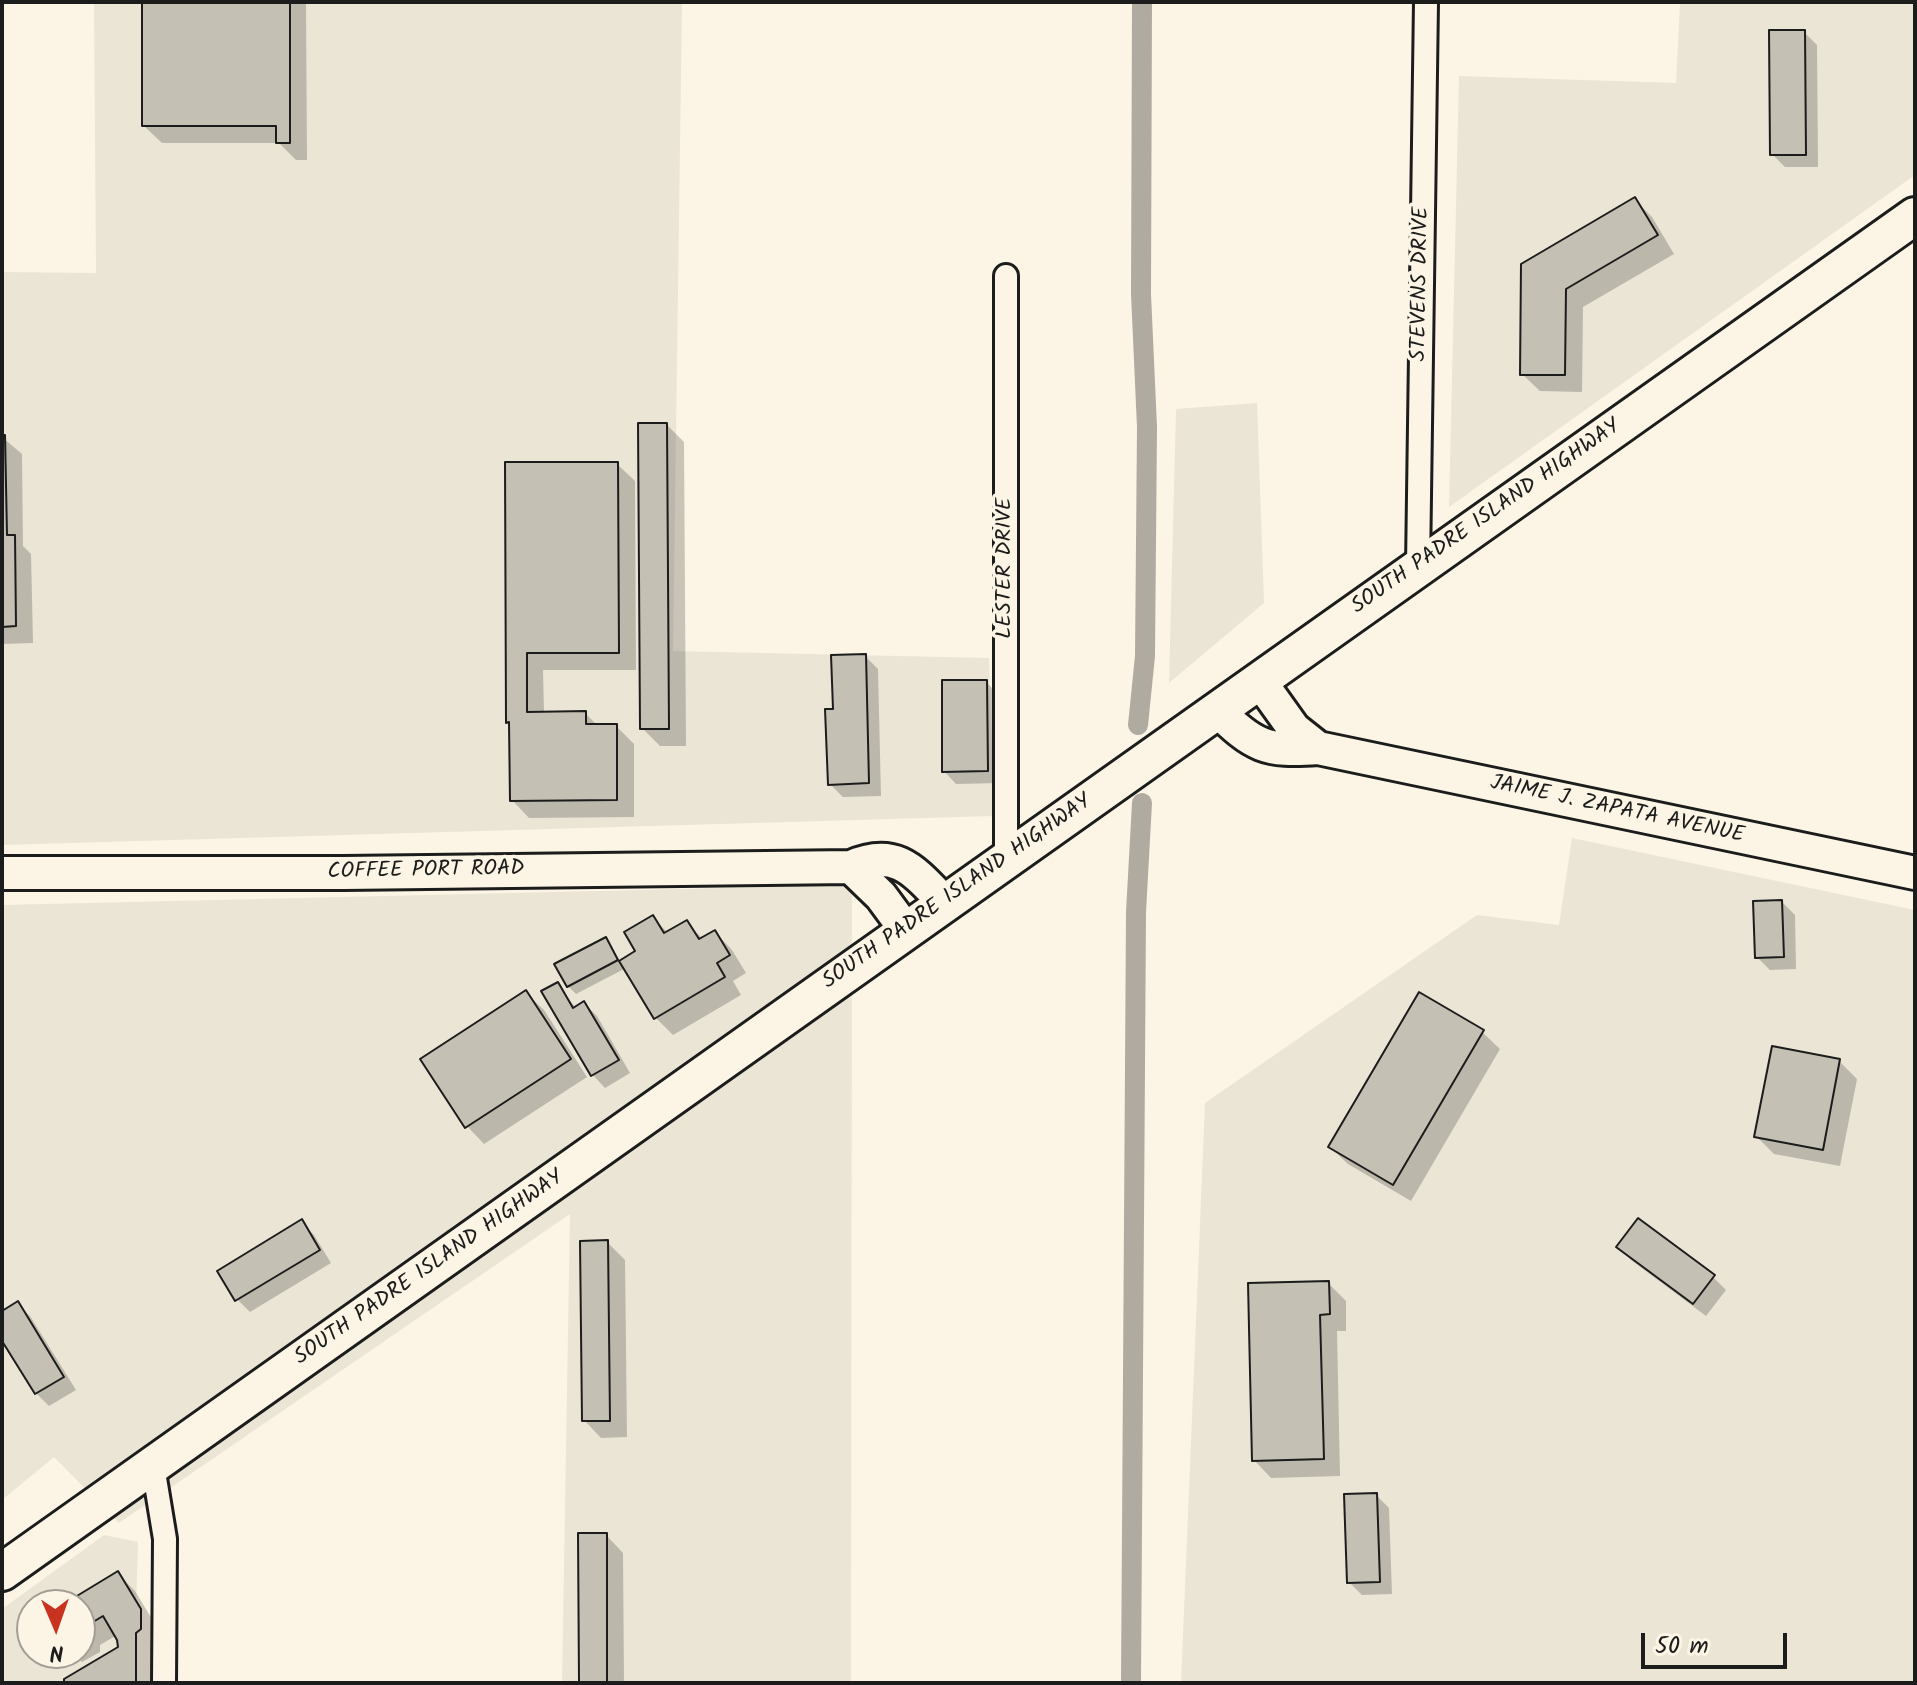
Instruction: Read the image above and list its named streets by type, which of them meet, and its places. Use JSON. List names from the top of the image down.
{
  "streets": {
    "main road": ["SOUTH PADRE ISLAND HIGHWAY"],
    "street": [
      "STEVENS DRIVE",
      "LESTER DRIVE",
      "JAIME J. ZAPATA AVENUE",
      "COFFEE PORT ROAD"
    ]
  },
  "crossings": [
    ["STEVENS DRIVE", "SOUTH PADRE ISLAND HIGHWAY"],
    ["SOUTH PADRE ISLAND HIGHWAY", "LESTER DRIVE"],
    ["SOUTH PADRE ISLAND HIGHWAY", "JAIME J. ZAPATA AVENUE"],
    ["SOUTH PADRE ISLAND HIGHWAY", "COFFEE PORT ROAD"]
  ],
  "scale_bar": "50 m",
  "north": "bottom"
}
